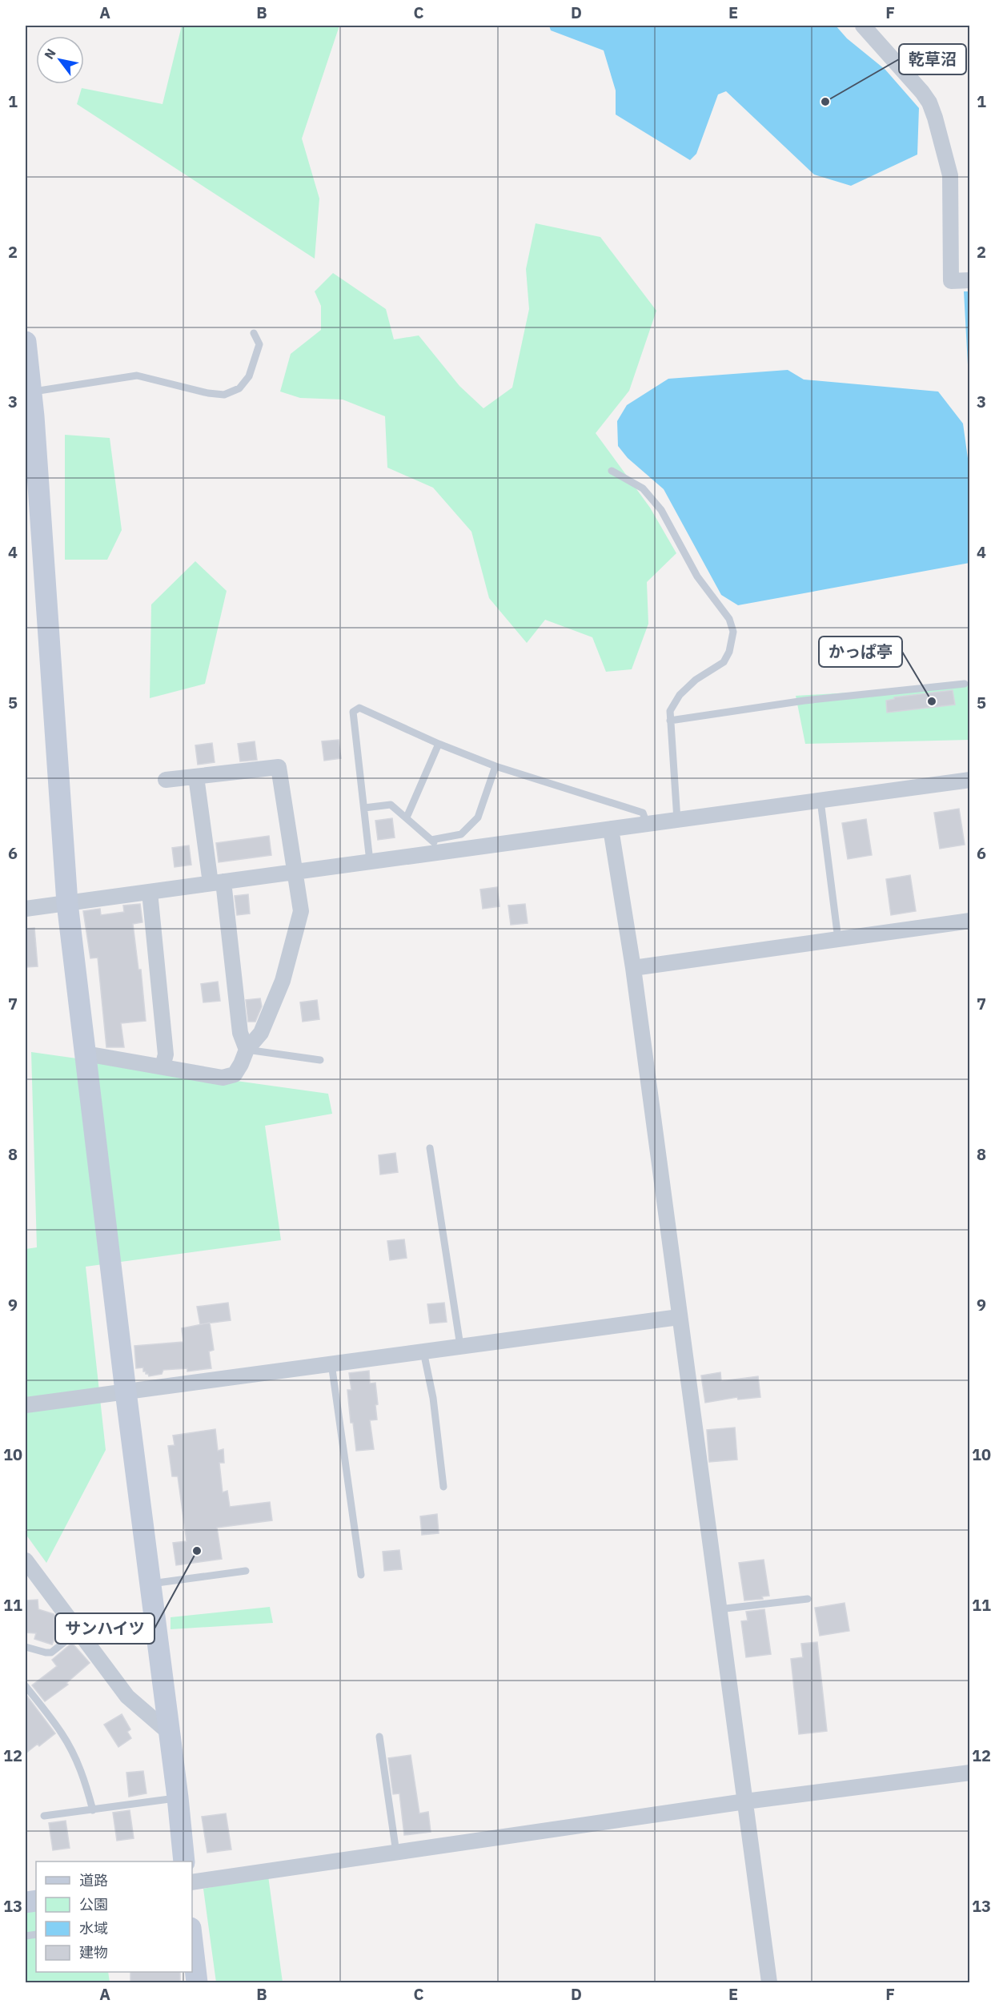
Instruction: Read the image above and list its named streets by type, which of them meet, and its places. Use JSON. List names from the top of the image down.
{
  "places": ["乾草沼", "かっぱ亭", "サンハイツ"],
  "legend": [
    "道路",
    "公園",
    "水域",
    "建物"
  ],
  "north": "top left",
  "grid": {
    "columns": [
      "A",
      "B",
      "C",
      "D",
      "E",
      "F"
    ],
    "rows": [
      "1",
      "2",
      "3",
      "4",
      "5",
      "6",
      "7",
      "8",
      "9",
      "10",
      "11",
      "12",
      "13"
    ]
  }
}
